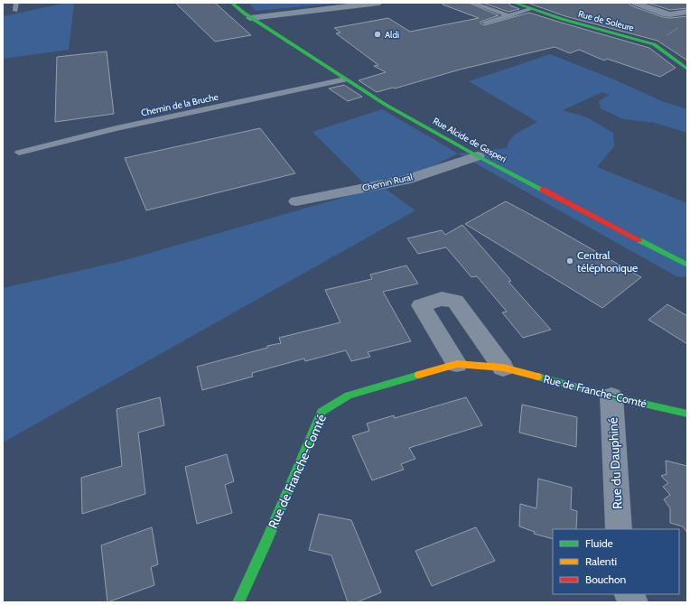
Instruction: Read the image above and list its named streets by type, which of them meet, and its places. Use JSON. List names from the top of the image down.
{
  "streets": {
    "main road": ["Rue de Soleure", "Rue Alcide de Gasperi", "Rue de Franche-Comté"],
    "street": ["Chemin Rural", "Rue du Dauphiné"],
    "lane": ["Chemin de la Bruche"]
  },
  "crossings": [
    ["Chemin de la Bruche", "Rue Alcide de Gasperi"],
    ["Rue Alcide de Gasperi", "Chemin Rural"],
    ["Rue de Franche-Comté", "Rue du Dauphiné"]
  ],
  "places": ["Aldi", "Central téléphonique"],
  "legend": ["Fluide", "Ralenti", "Bouchon"]
}
